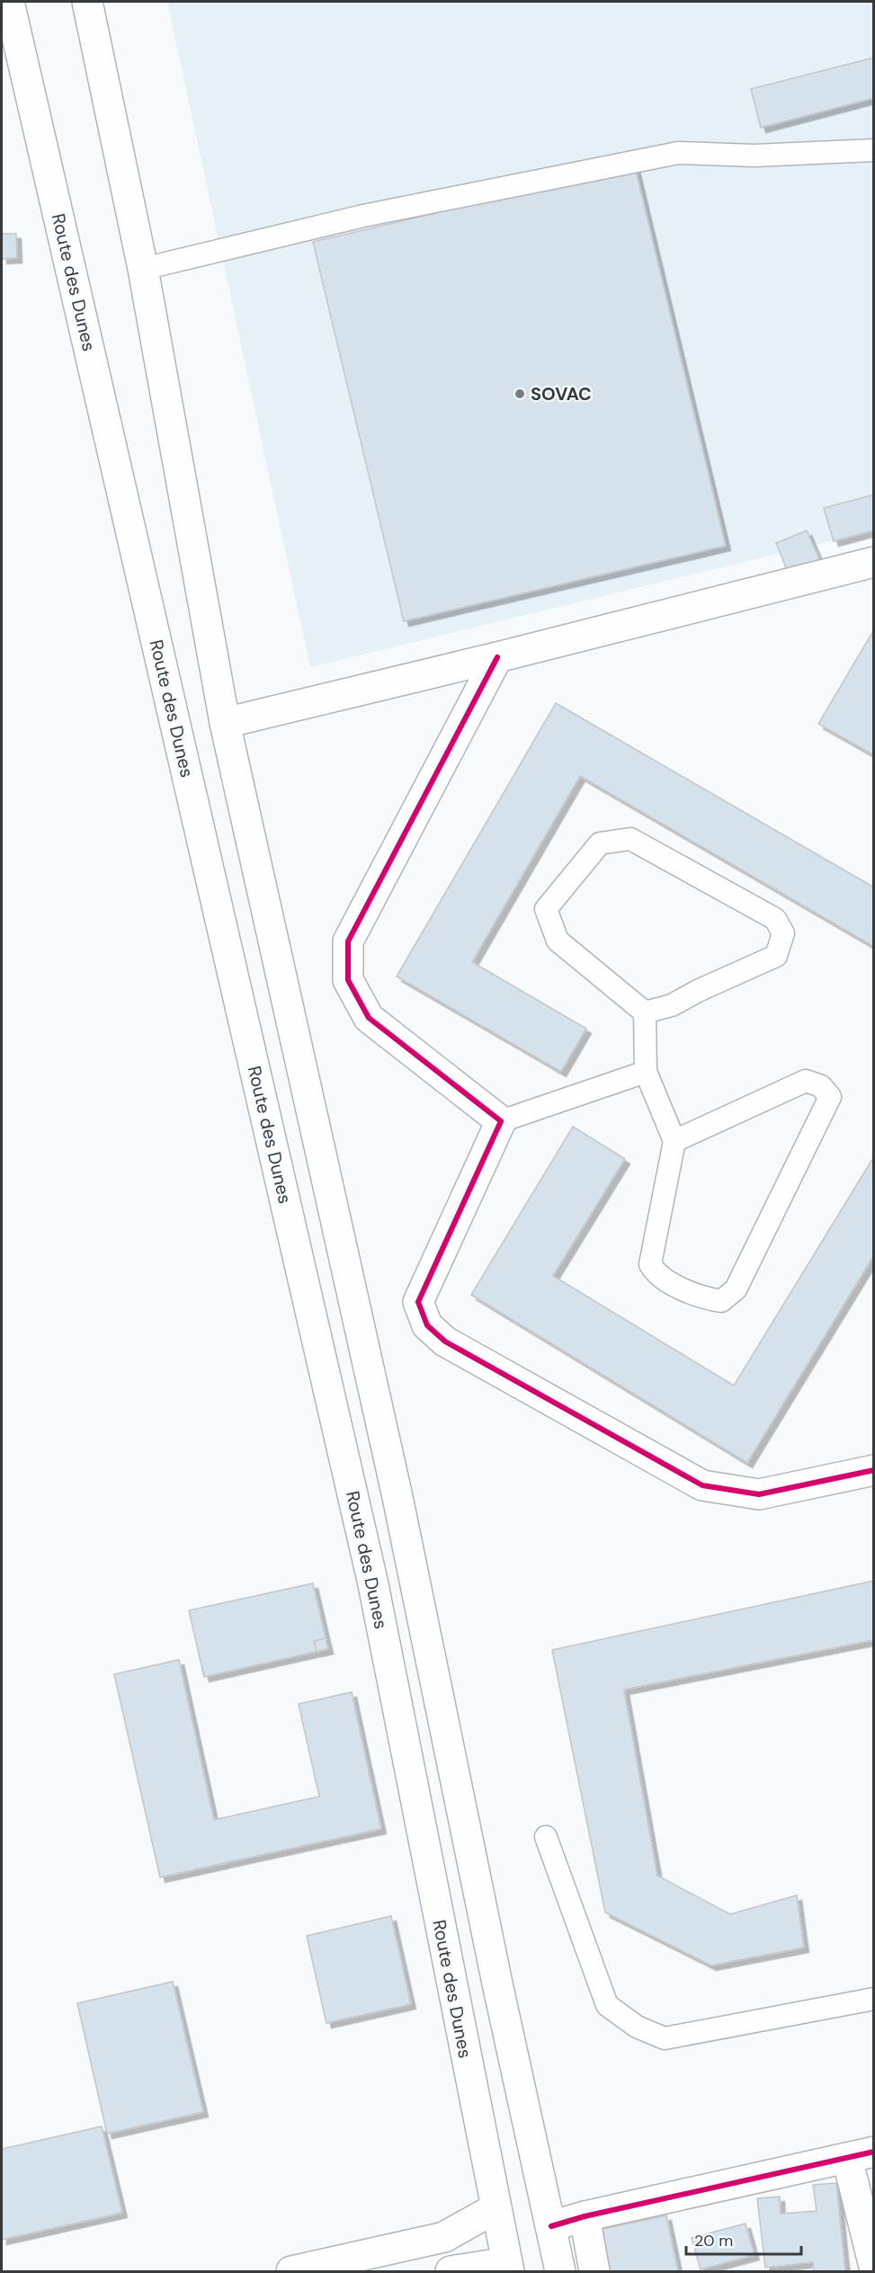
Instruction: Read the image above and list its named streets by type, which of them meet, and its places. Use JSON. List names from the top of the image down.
{
  "streets": {
    "main road": ["Route des Dunes"]
  },
  "places": ["SOVAC"],
  "scale_bar": "20 m"
}
